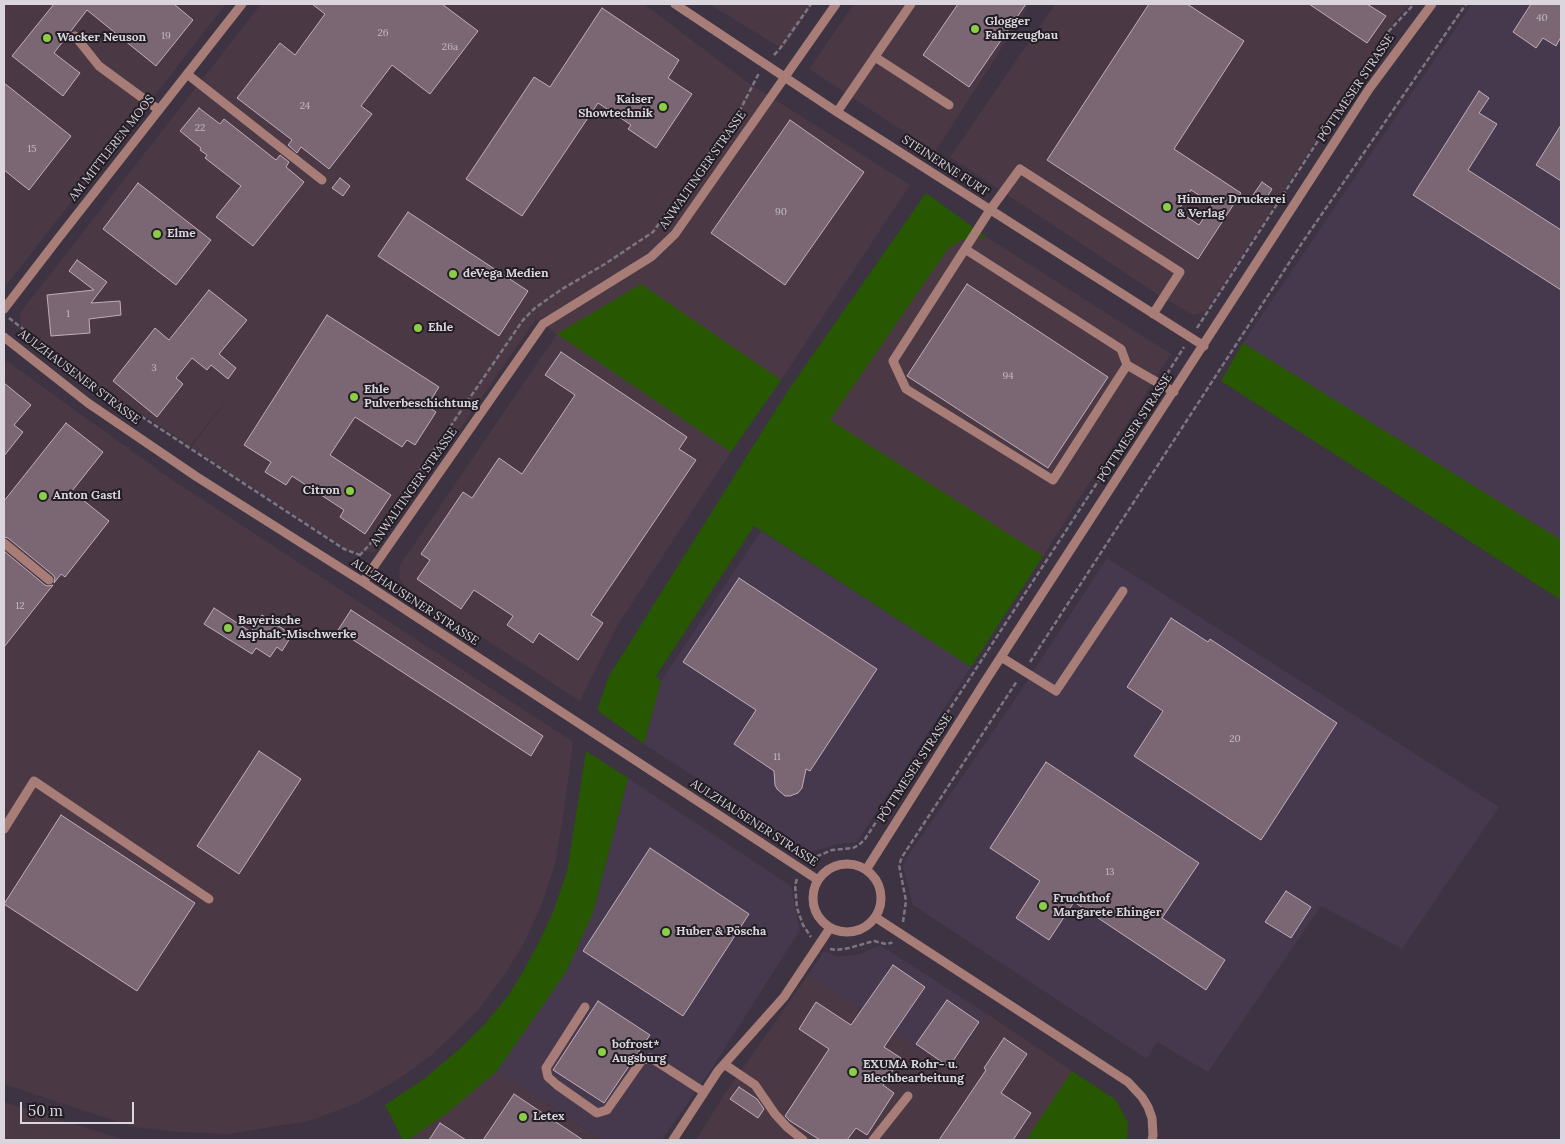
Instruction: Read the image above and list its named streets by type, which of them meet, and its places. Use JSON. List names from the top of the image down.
{
  "streets": {
    "street": [
      "PÖTTMESER STRASSE",
      "AM MITTLEREN MOOS",
      "STEINERNE FURT",
      "ANWALTINGER STRASSE",
      "AULZHAUSENER STRASSE"
    ]
  },
  "crossings": [
    ["PÖTTMESER STRASSE", "STEINERNE FURT"],
    ["PÖTTMESER STRASSE", "AULZHAUSENER STRASSE"],
    ["STEINERNE FURT", "ANWALTINGER STRASSE"],
    ["ANWALTINGER STRASSE", "AULZHAUSENER STRASSE"]
  ],
  "places": [
    "Glogger Fahrzeugbau",
    "Wacker Neuson",
    "Kaiser Showtechnik",
    "Himmer Druckerei & Verlag",
    "Elme",
    "deVega Medien",
    "Ehle",
    "Ehle Pulverbeschichtung",
    "Citron",
    "Anton Gastl",
    "Bayerische Asphalt-Mischwerke",
    "Fruchthof Margarete Ehinger",
    "Huber & Pöscha",
    "bofrost* Augsburg",
    "EXUMA Rohr- u. Blechbearbeitung",
    "Letex"
  ],
  "house_numbers": [
    "40",
    "26",
    "19",
    "26a",
    "24",
    "22",
    "15",
    "90",
    "1",
    "3",
    "94",
    "12",
    "20",
    "11",
    "13"
  ],
  "scale_bar": "50 m"
}
